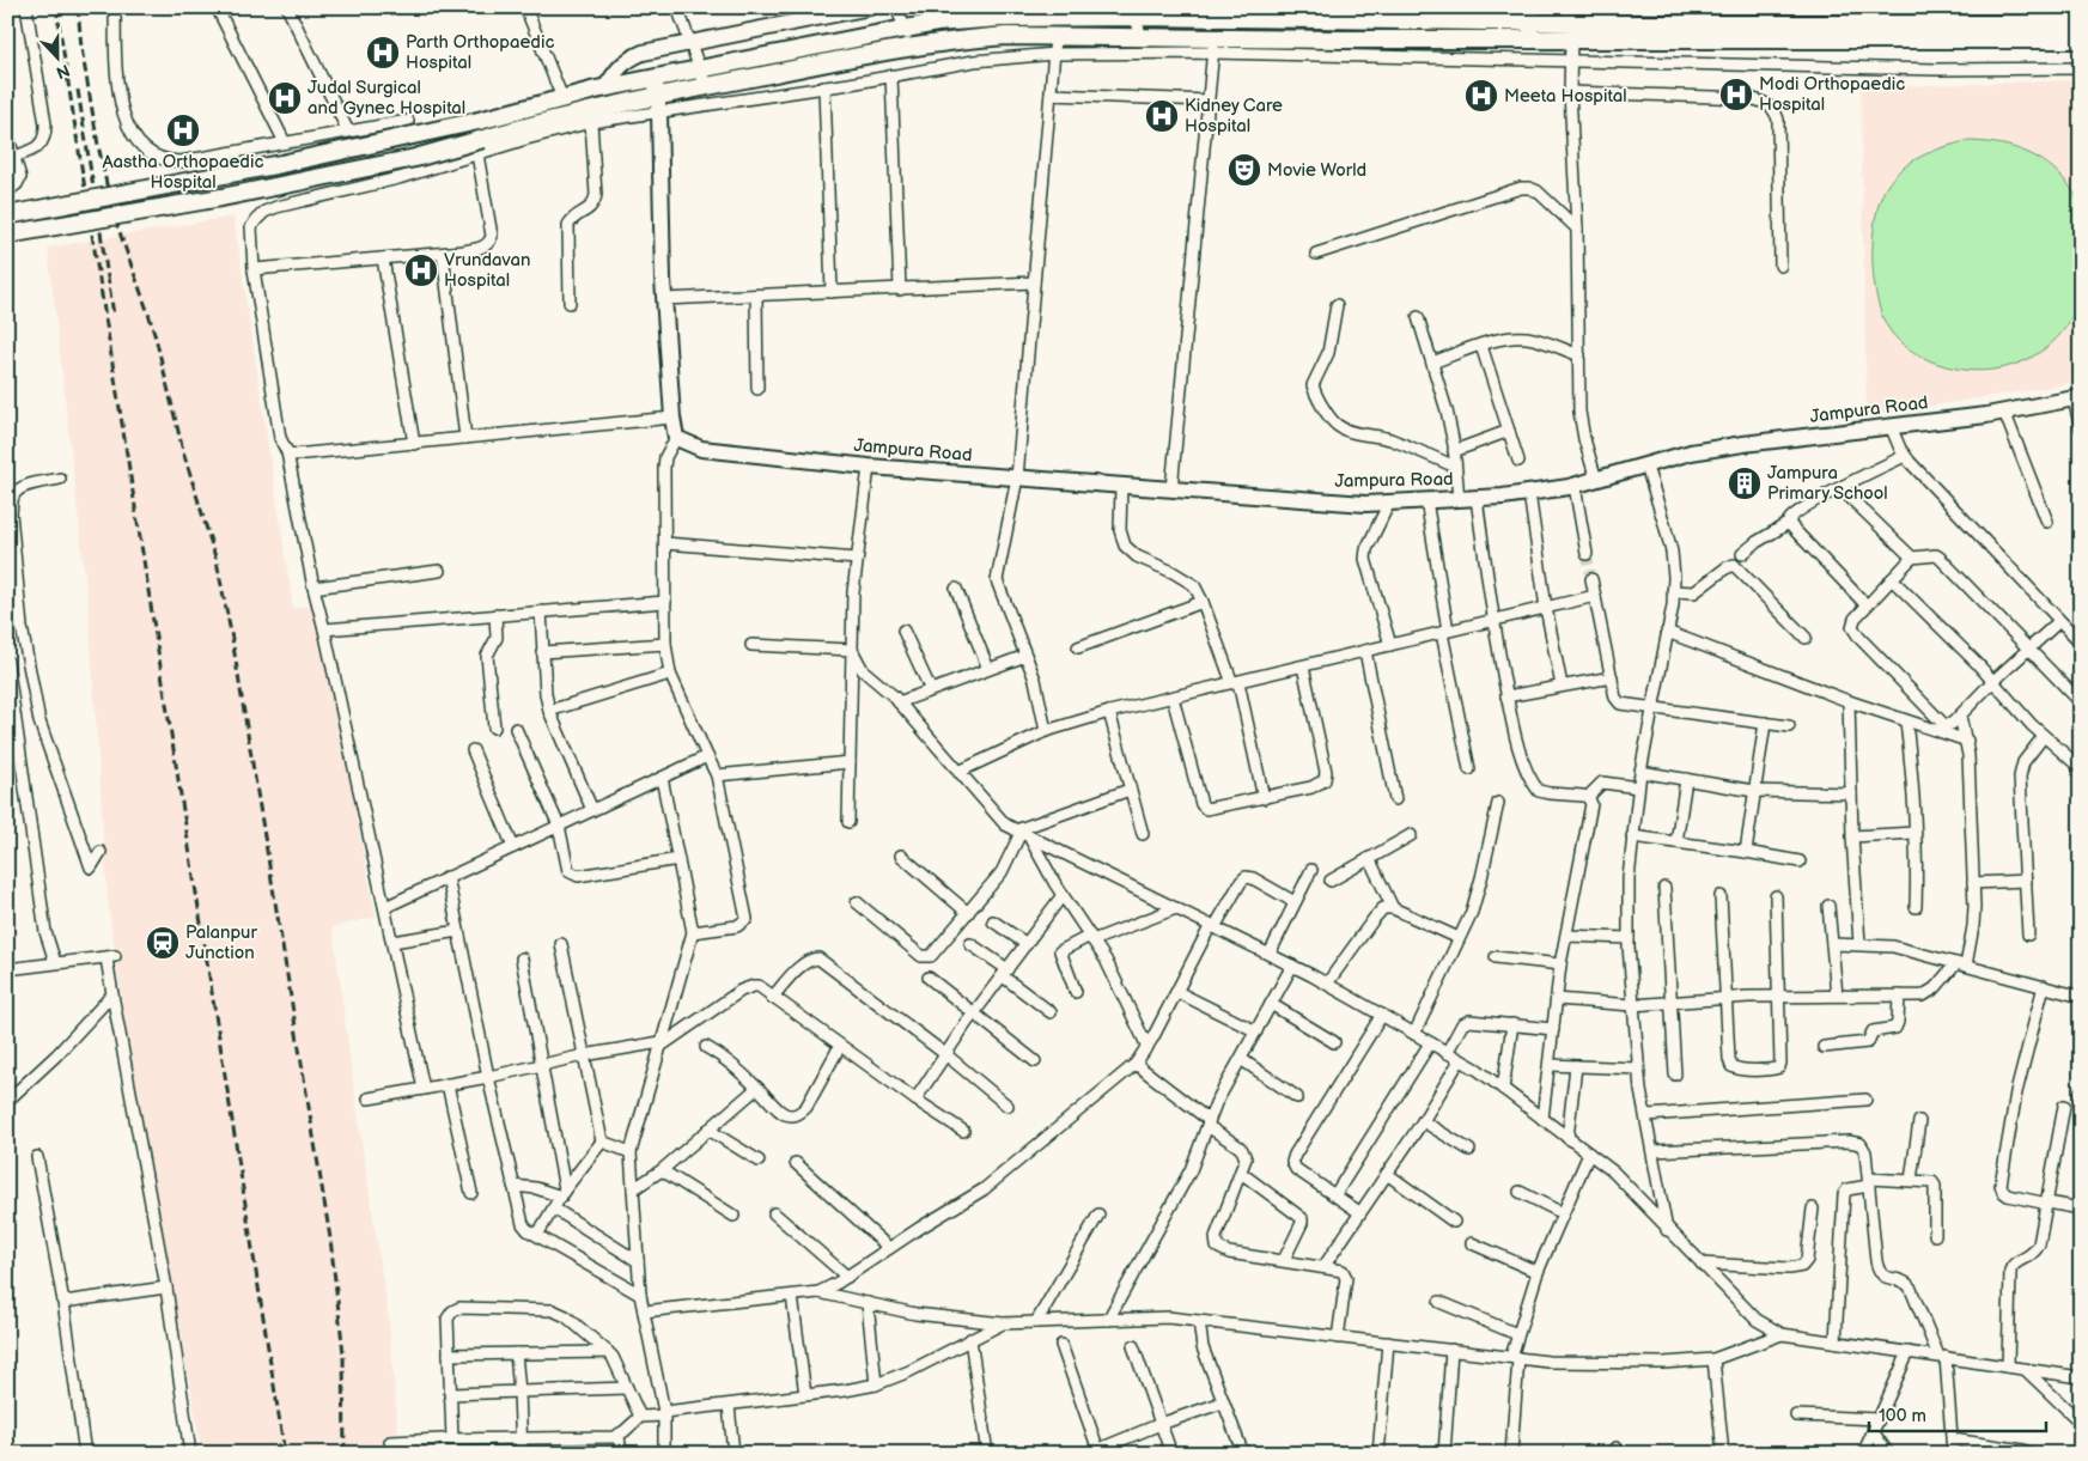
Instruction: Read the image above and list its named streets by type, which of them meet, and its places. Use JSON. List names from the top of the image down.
{
  "streets": {
    "street": ["Jampura Road"]
  },
  "places": {
    "hospital": [
      "Parth Orthopaedic Hospital",
      "Modi Orthopaedic Hospital",
      "Meeta Hospital",
      "Judal Surgical and Gynec Hospital",
      "Kidney Care Hospital",
      "Aastha Orthopaedic Hospital",
      "Vrundavan Hospital"
    ],
    "theatre": ["Movie World"],
    "building": ["Jampura Primary School"],
    "station": ["Palanpur Junction"]
  },
  "scale_bar": "100 m",
  "north": "bottom"
}
